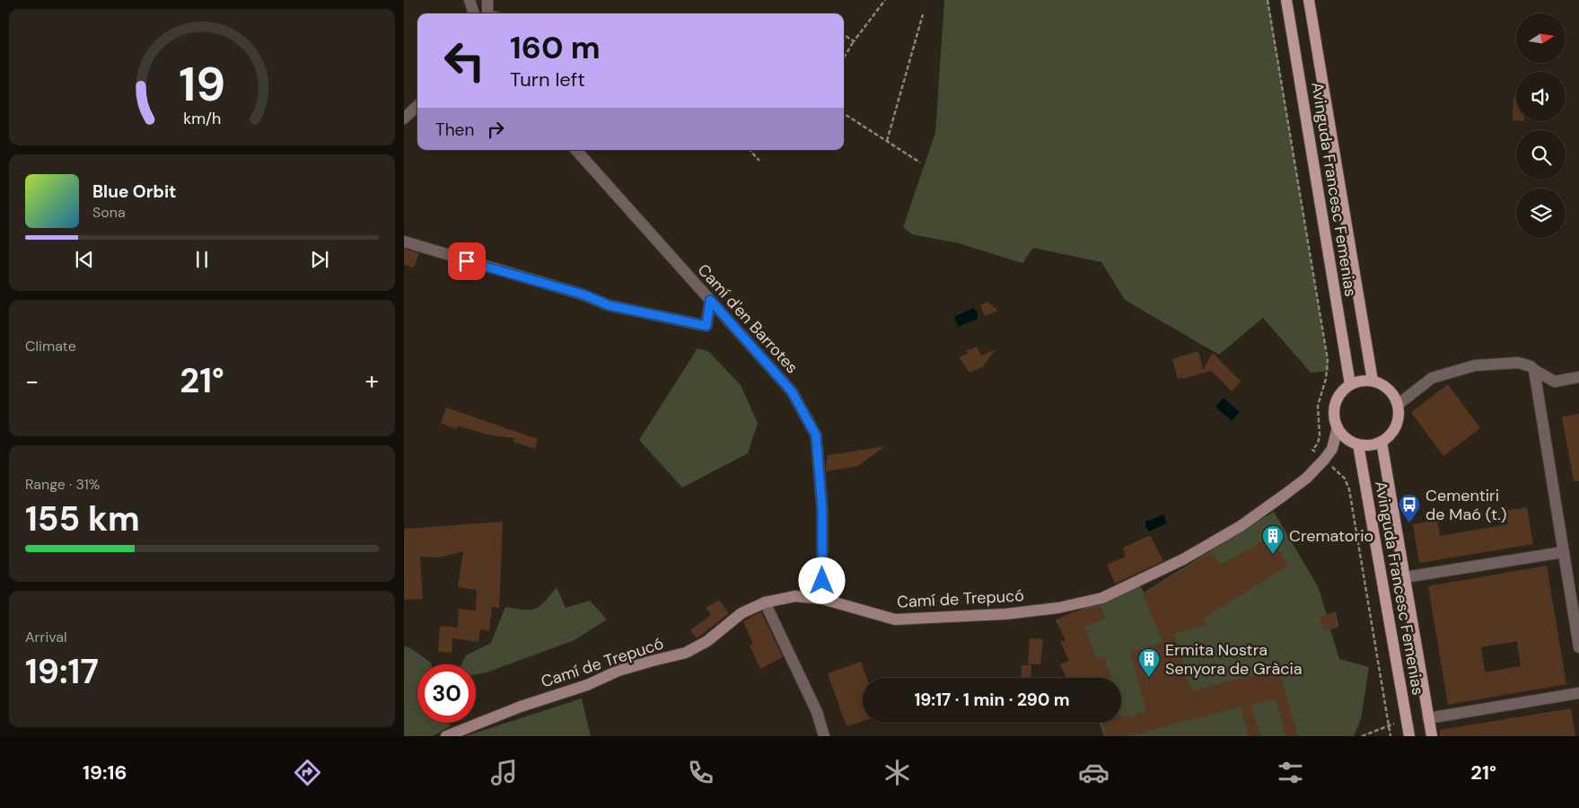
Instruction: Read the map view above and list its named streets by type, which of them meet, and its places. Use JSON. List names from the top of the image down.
{
  "streets": {
    "main road": ["Avinguda Francesc Femenias"],
    "street": ["Camí d'en Barrotes", "Camí de Trepucó"]
  },
  "crossings": [
    ["Avinguda Francesc Femenias", "Camí de Trepucó"],
    ["Camí d'en Barrotes", "Camí de Trepucó"]
  ],
  "places": {
    "bus stop": ["Cementiri de Maó (t.)"],
    "building": ["Crematorio", "Ermita Nostra Senyora de Gràcia"]
  },
  "north": "right",
  "page": {
    "turn": ["160 m", "Turn left"],
    "then": "Then",
    "song": ["Blue Orbit", "Sona"],
    "tile": [
      "Climate",
      ["Range · 31%", "155 km"],
      ["Arrival", "19:17"]
    ],
    "heat": ["−", "21°", "+"],
    "limit": "30",
    "trip": "19:17 · 1 min · 290 m",
    "tabs": ["19:16", "21°"],
    "gauge": ["19", "km/h"]
  }
}
